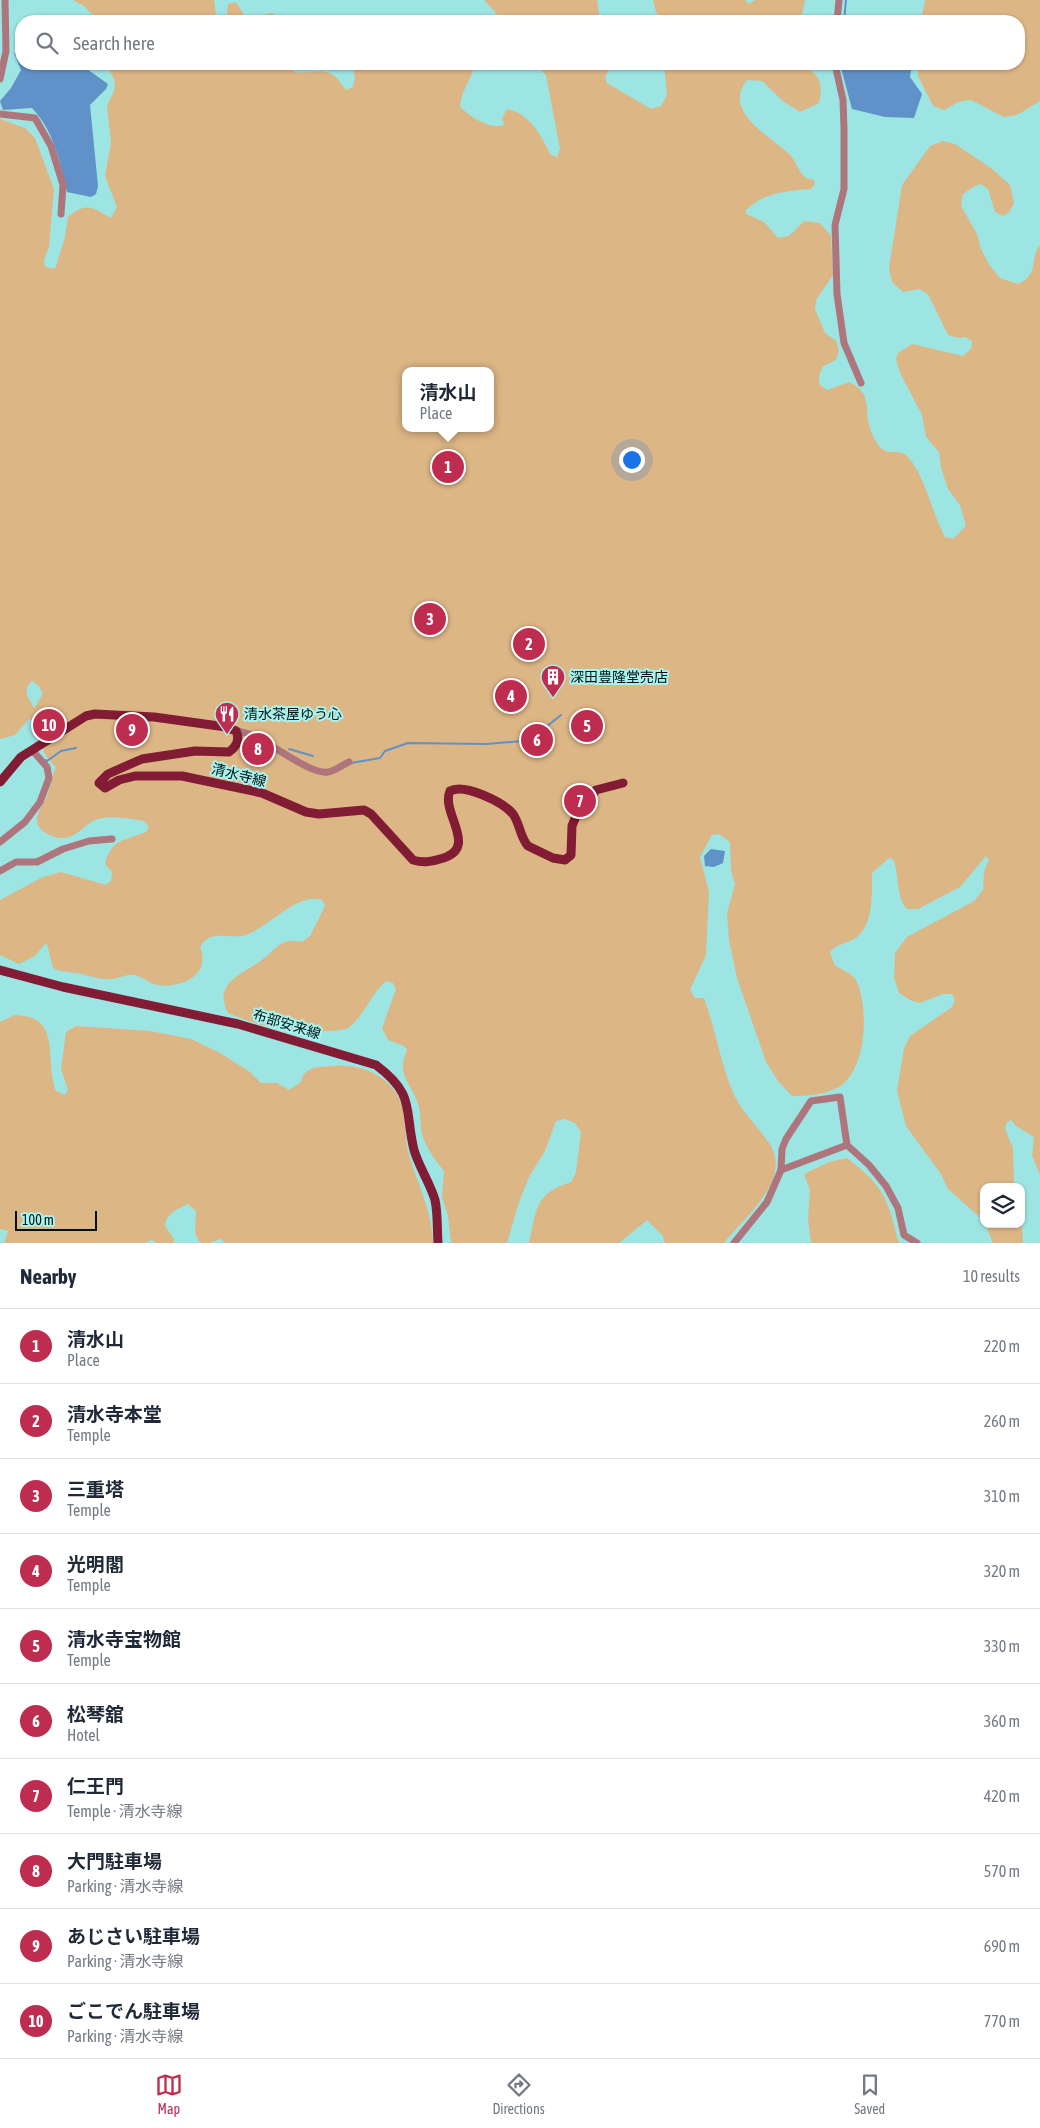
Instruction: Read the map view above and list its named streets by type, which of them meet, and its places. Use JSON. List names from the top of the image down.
{
  "streets": {
    "main road": ["清水寺線", "布部安来線"]
  },
  "places": {
    "building": ["深田豊隆堂売店"],
    "restaurant": ["清水茶屋ゆう心"]
  },
  "scale_bar": "100 m",
  "page": {
    "search": "Search here",
    "popup": ["清水山", "Place"],
    "pins": [
      "1",
      "3",
      "2",
      "4",
      "10",
      "5",
      "9",
      "6",
      "8",
      "7"
    ],
    "scale": "100 m",
    "heading": ["Nearby", "10 results"],
    "list": [
      {
        "mark": "1",
        "name": "清水山",
        "note": "Place",
        "value": "220 m"
      },
      {
        "mark": "2",
        "name": "清水寺本堂",
        "note": "Temple",
        "value": "260 m"
      },
      {
        "mark": "3",
        "name": "三重塔",
        "note": "Temple",
        "value": "310 m"
      },
      {
        "mark": "4",
        "name": "光明閣",
        "note": "Temple",
        "value": "320 m"
      },
      {
        "mark": "5",
        "name": "清水寺宝物館",
        "note": "Temple",
        "value": "330 m"
      },
      {
        "mark": "6",
        "name": "松琴舘",
        "note": "Hotel",
        "value": "360 m"
      },
      {
        "mark": "7",
        "name": "仁王門",
        "note": "Temple · 清水寺線",
        "value": "420 m"
      },
      {
        "mark": "8",
        "name": "大門駐車場",
        "note": "Parking · 清水寺線",
        "value": "570 m"
      },
      {
        "mark": "9",
        "name": "あじさい駐車場",
        "note": "Parking · 清水寺線",
        "value": "690 m"
      },
      {
        "mark": "10",
        "name": "ごこでん駐車場",
        "note": "Parking · 清水寺線",
        "value": "770 m"
      }
    ],
    "nav": ["Map", "Directions", "Saved"]
  }
}
